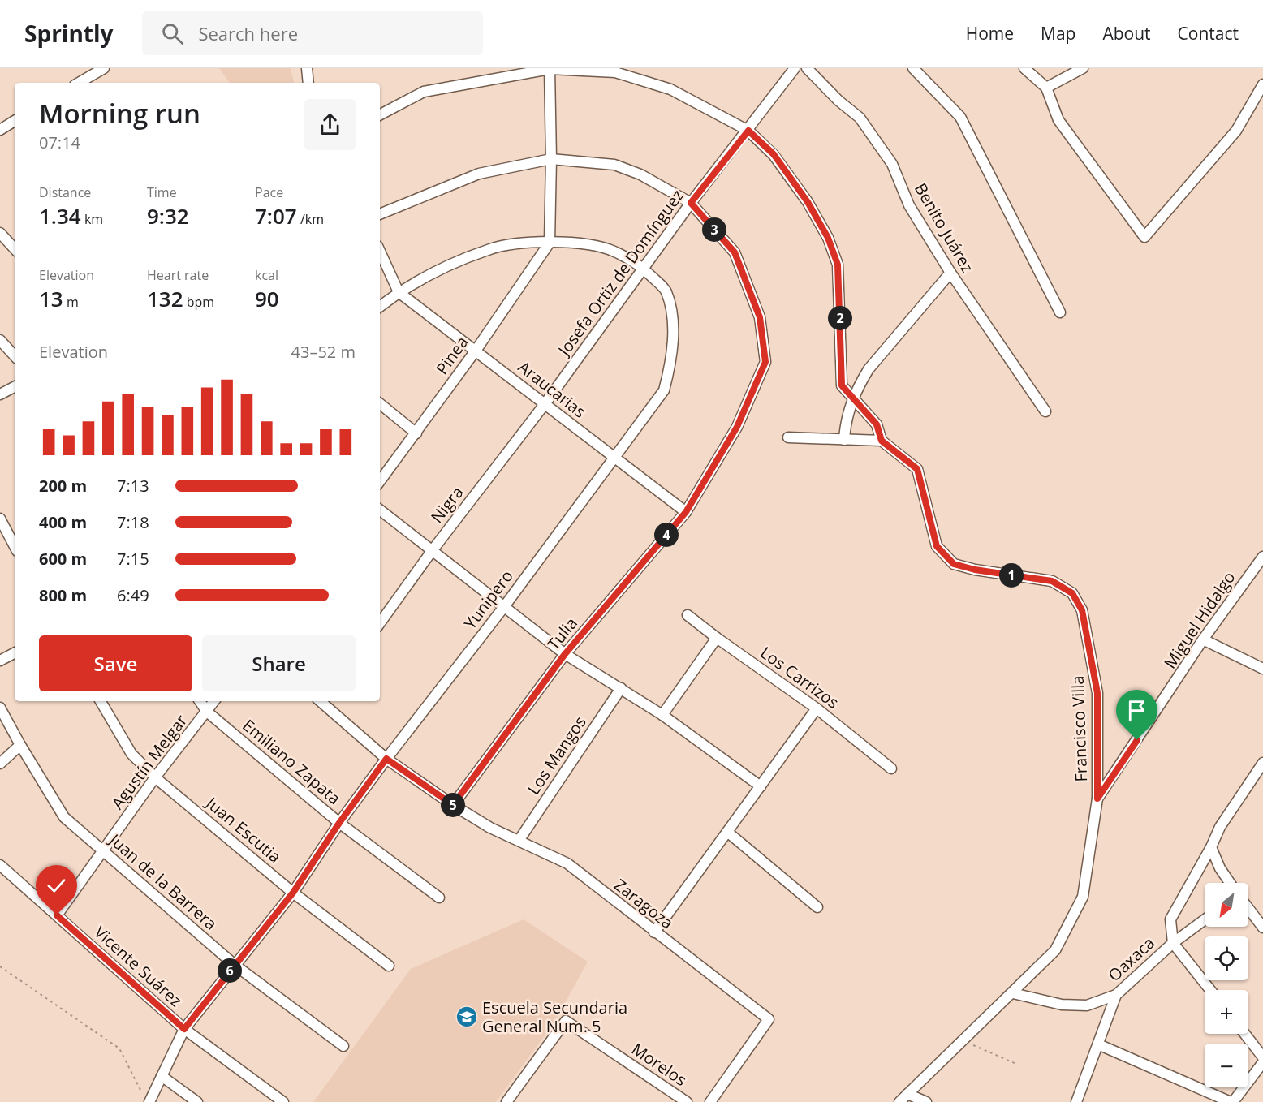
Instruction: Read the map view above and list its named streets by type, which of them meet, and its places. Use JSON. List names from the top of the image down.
{
  "streets": {
    "street": [
      "Benito Juárez",
      "Josefa Ortiz de Domínguez",
      "Pinea",
      "Araucarias",
      "Nigra",
      "Yunipero",
      "Miguel Hidalgo",
      "Tulia",
      "Los Carrizos",
      "Francisco Villa",
      "Los Mangos",
      "Agustín Melgar",
      "Emiliano Zapata",
      "Juan Escutia",
      "Juan de la Barrera",
      "Zaragoza",
      "Oaxaca",
      "Vicente Suárez",
      "Morelos"
    ]
  },
  "crossings": [
    ["Josefa Ortiz de Domínguez", "Araucarias"],
    ["Josefa Ortiz de Domínguez", "Nigra"],
    ["Pinea", "Araucarias"],
    ["Araucarias", "Nigra"],
    ["Araucarias", "Yunipero"],
    ["Araucarias", "Tulia"],
    ["Yunipero", "Emiliano Zapata"],
    ["Yunipero", "Juan Escutia"],
    ["Yunipero", "Juan de la Barrera"],
    ["Yunipero", "Zaragoza"],
    ["Yunipero", "Vicente Suárez"],
    ["Miguel Hidalgo", "Francisco Villa"],
    ["Tulia", "Zaragoza"],
    ["Los Mangos", "Zaragoza"],
    ["Agustín Melgar", "Emiliano Zapata"],
    ["Agustín Melgar", "Juan Escutia"],
    ["Agustín Melgar", "Juan de la Barrera"],
    ["Agustín Melgar", "Vicente Suárez"]
  ],
  "places": {
    "school or university": ["Escuela Secundaria General Num. 5"]
  },
  "north": "bottom left",
  "page": {
    "header": "Sprintly",
    "search": "Search here",
    "nav": [
      "Home",
      "Map",
      "About",
      "Contact"
    ],
    "heading": ["Morning run", "07:14"],
    "stats": [
      ["Distance", "1.34 km"],
      ["Time", "9:32"],
      ["Pace", "7:07 /km"],
      ["Elevation", "13 m"],
      ["Heart rate", "132 bpm"],
      ["kcal", "90"]
    ],
    "pins": [
      "3",
      "2",
      "4",
      "1",
      "5",
      "6"
    ],
    "chart": ["Elevation", "43–52 m"],
    "list": [
      {
        "name": "200 m",
        "note": "7:13"
      },
      {
        "name": "400 m",
        "note": "7:18"
      },
      {
        "name": "600 m",
        "note": "7:15"
      },
      {
        "name": "800 m",
        "note": "6:49"
      }
    ],
    "buttons": ["Save", "Share"],
    "map_buttons": ["+", "−"]
  }
}
